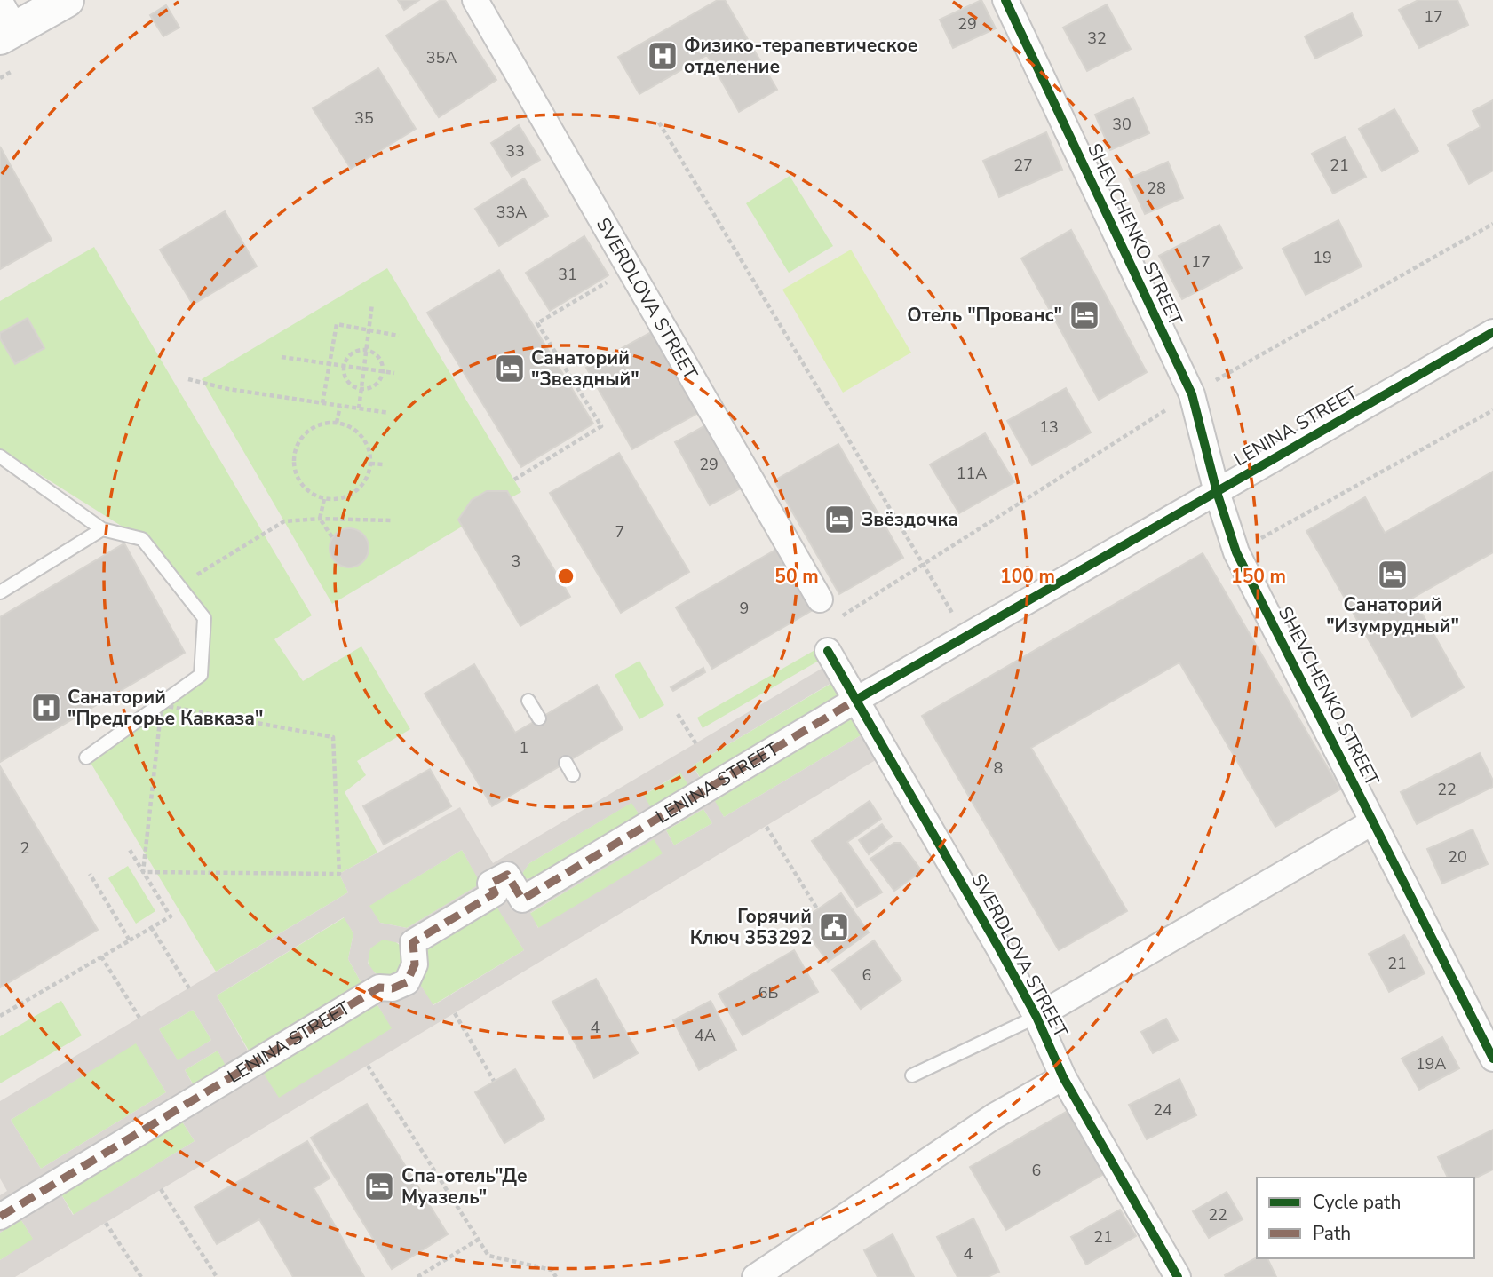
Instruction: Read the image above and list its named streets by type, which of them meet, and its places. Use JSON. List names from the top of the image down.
{
  "streets": {
    "street": ["SHEVCHENKO STREET", "SVERDLOVA STREET", "LENINA STREET"]
  },
  "crossings": [
    ["SHEVCHENKO STREET", "LENINA STREET"],
    ["SVERDLOVA STREET", "LENINA STREET"]
  ],
  "places": {
    "hospital": ["Физико-терапевтическое отделение", "Санаторий \"Предгорье Кавказа\""],
    "hotel": [
      "Отель \"Прованс\"",
      "Санаторий \"Звездный\"",
      "Звёздочка",
      "Санаторий \"Изумрудный\"",
      "Спа-отель\"Де Муазель\""
    ],
    "public building": ["Горячий Ключ 353292"]
  },
  "house_numbers": [
    "17",
    "29",
    "32",
    "35А",
    "35",
    "30",
    "33",
    "27",
    "21",
    "28",
    "33А",
    "19",
    "17",
    "31",
    "13",
    "29",
    "11А",
    "7",
    "3",
    "9",
    "1",
    "8",
    "22",
    "2",
    "20",
    "21",
    "6",
    "6Б",
    "4",
    "4А",
    "19А",
    "24",
    "6",
    "22",
    "21",
    "4"
  ],
  "legend": ["Cycle path", "Path"],
  "rings": ["50 m", "100 m", "150 m"]
}
